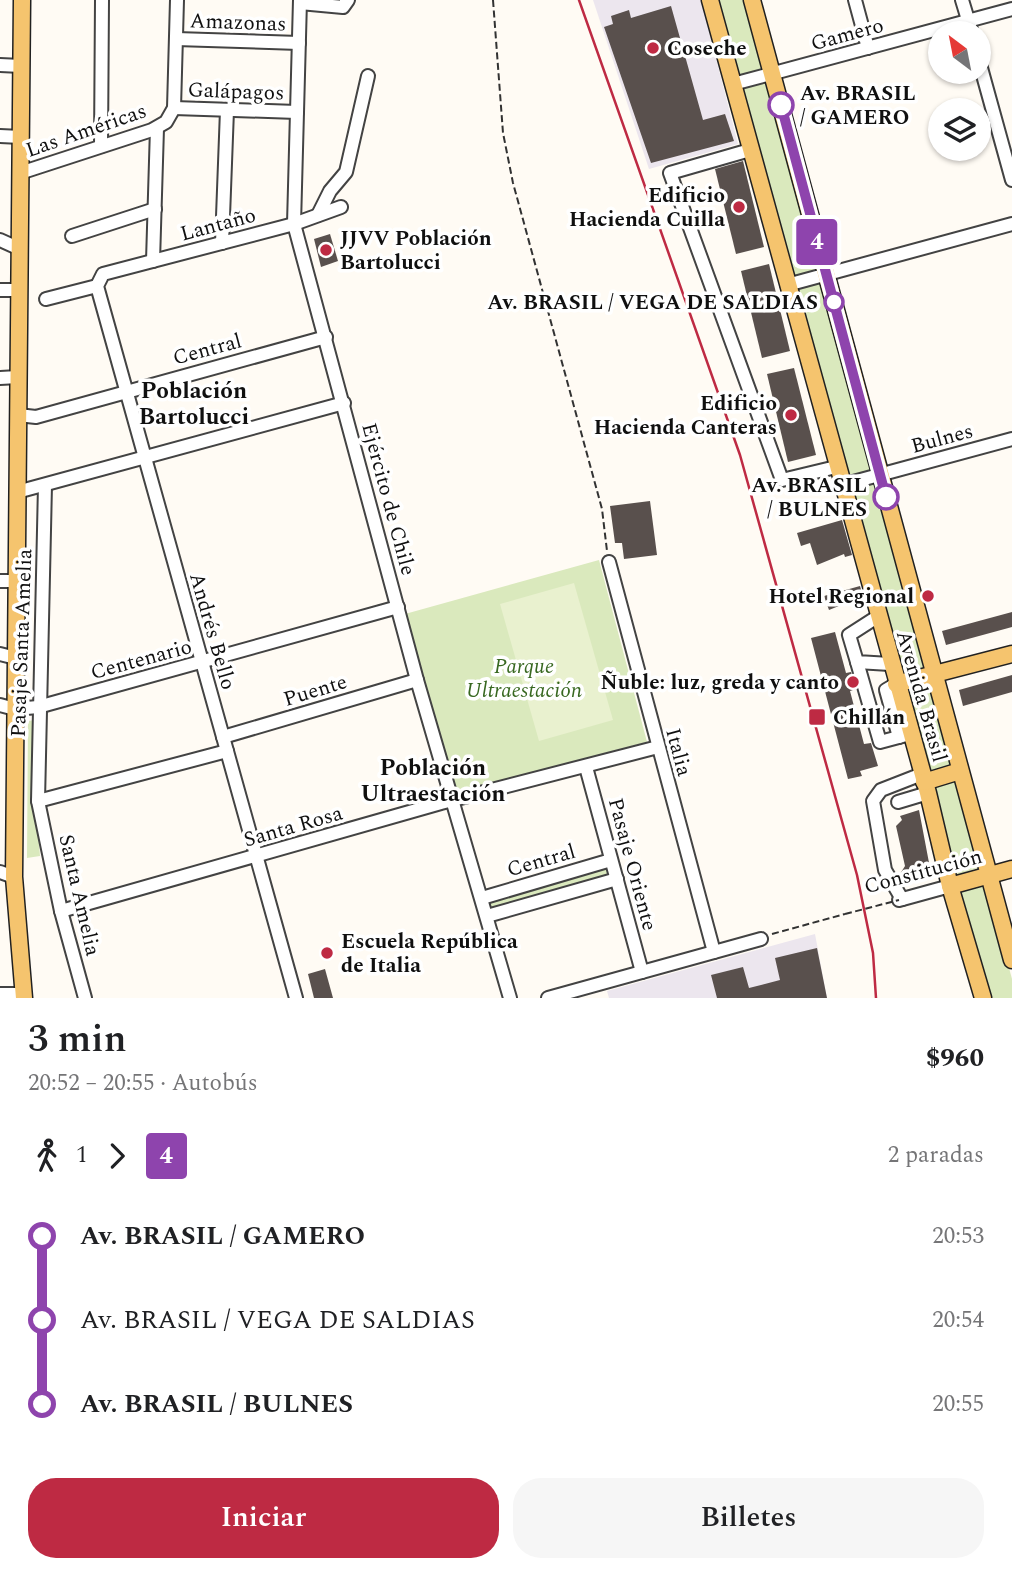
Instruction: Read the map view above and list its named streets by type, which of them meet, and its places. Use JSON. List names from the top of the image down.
{
  "streets": {
    "main road": ["Avenida Brasil", "Constitución"],
    "street": [
      "Amazonas",
      "Gamero",
      "Galápagos",
      "Las Américas",
      "Lantaño",
      "Central",
      "Bulnes",
      "Ejército de Chile",
      "Andrés Bello",
      "Pasaje Santa Amelia",
      "Centenario",
      "Puente",
      "Italia",
      "Santa Rosa",
      "Pasaje Oriente",
      "Santa Amelia"
    ]
  },
  "crossings": [
    ["Amazonas", "Las Américas"],
    ["Amazonas", "Ejército de Chile"],
    ["Gamero", "Avenida Brasil"],
    ["Galápagos", "Las Américas"],
    ["Galápagos", "Ejército de Chile"],
    ["Lantaño", "Ejército de Chile"],
    ["Lantaño", "Andrés Bello"],
    ["Central", "Ejército de Chile"],
    ["Central", "Andrés Bello"],
    ["Central", "Pasaje Oriente"],
    ["Bulnes", "Avenida Brasil"],
    ["Ejército de Chile", "Centenario"],
    ["Ejército de Chile", "Puente"],
    ["Ejército de Chile", "Santa Rosa"],
    ["Andrés Bello", "Centenario"],
    ["Andrés Bello", "Puente"],
    ["Andrés Bello", "Santa Rosa"],
    ["Pasaje Santa Amelia", "Centenario"],
    ["Pasaje Santa Amelia", "Santa Amelia"],
    ["Avenida Brasil", "Constitución"],
    ["Italia", "Santa Rosa"],
    ["Santa Rosa", "Pasaje Oriente"],
    ["Santa Rosa", "Santa Amelia"]
  ],
  "districts": ["Población Bartolucci", "Población Ultraestación"],
  "parks": ["Parque Ultraestación"],
  "places": {
    "other": [
      "Coseche",
      "Av. BRASIL / GAMERO",
      "Edificio Hacienda Cuilla",
      "JJVV Población Bartolucci",
      "Av. BRASIL / VEGA DE SALDIAS",
      "Edificio Hacienda Canteras",
      "Av. BRASIL / BULNES",
      "Hotel Regional",
      "Ñuble: luz, greda y canto",
      "Escuela República de Italia"
    ],
    "transit": ["Chillán"]
  },
  "lines": ["bus line 4"],
  "north": "top left",
  "page": {
    "on_map": "4",
    "heading": ["3 min", "20:52 – 20:55 · Autobús", "$960"],
    "legs": ["1", "4", "2 paradas"],
    "list": [
      {
        "name": "Av. BRASIL / GAMERO",
        "value": "20:53"
      },
      {
        "name": "Av. BRASIL / VEGA DE SALDIAS",
        "value": "20:54"
      },
      {
        "name": "Av. BRASIL / BULNES",
        "value": "20:55"
      }
    ],
    "buttons": ["Iniciar", "Billetes"]
  }
}
